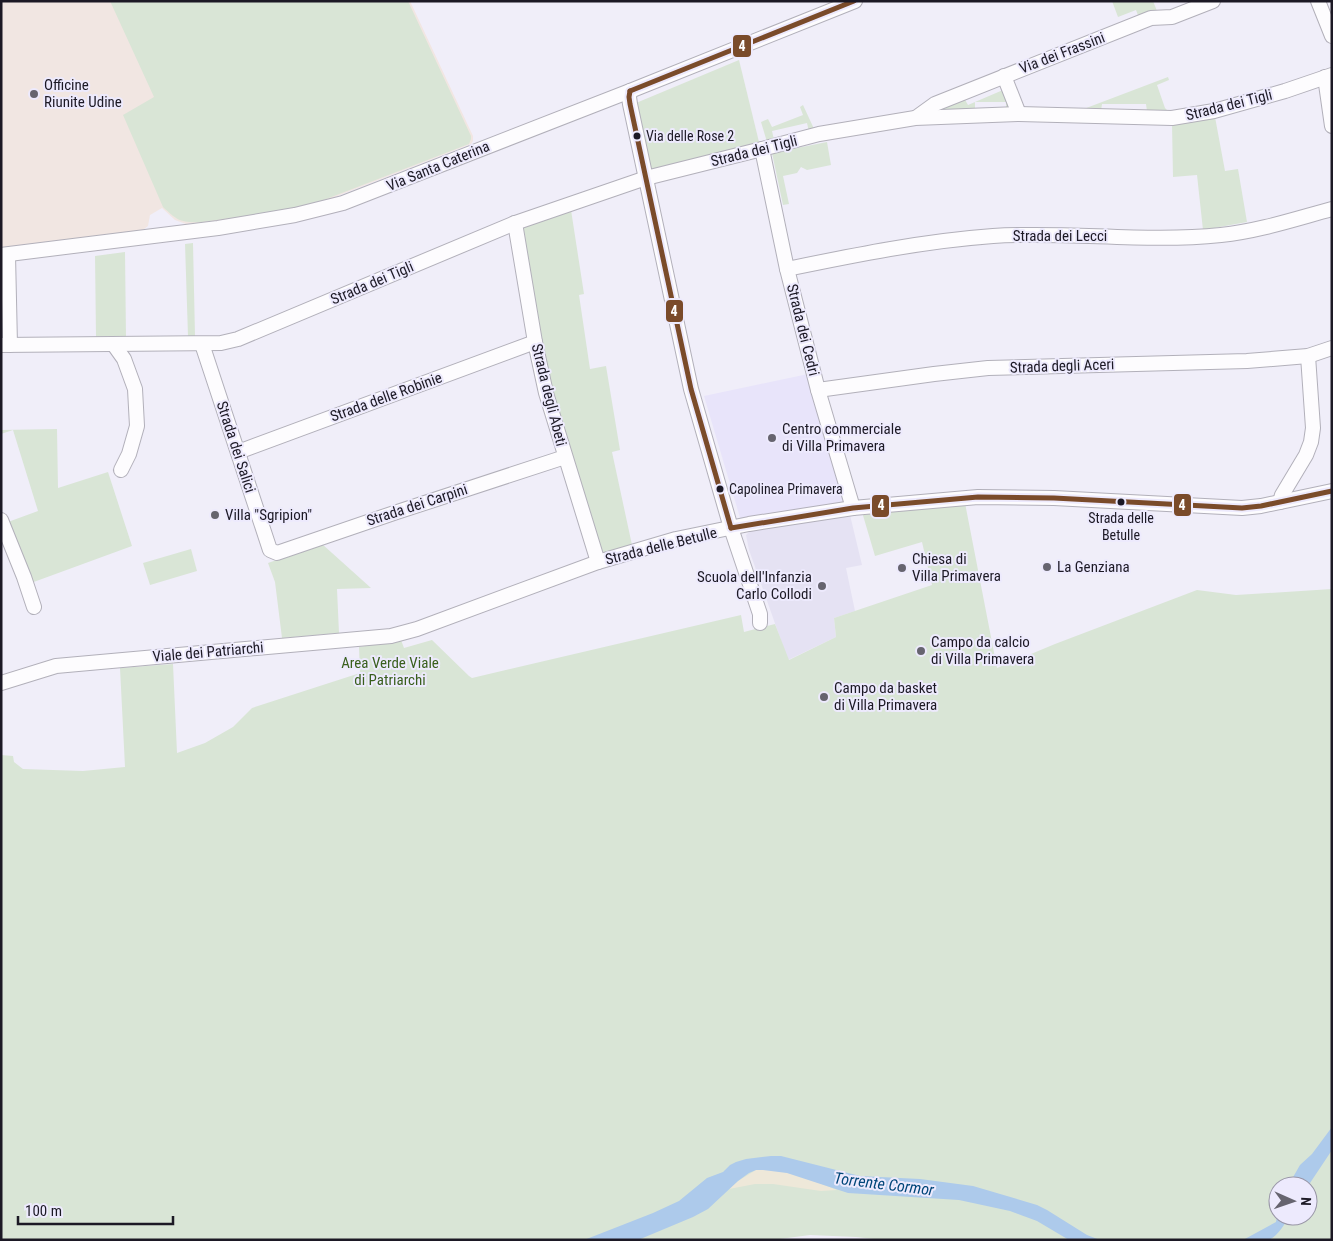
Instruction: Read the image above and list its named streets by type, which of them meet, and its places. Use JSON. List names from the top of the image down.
{
  "streets": {
    "street": [
      "Via dei Frassini",
      "Strada dei Tigli",
      "Via Santa Caterina",
      "Strada dei Lecci",
      "Strada dei Cedri",
      "Strada degli Aceri",
      "Strada degli Abeti",
      "Strada delle Robinie",
      "Strada dei Salici",
      "Strada dei Carpini",
      "Strada delle Betulle",
      "Viale dei Patriarchi"
    ]
  },
  "crossings": [
    ["Via dei Frassini", "Strada dei Tigli"],
    ["Strada dei Tigli", "Strada dei Cedri"],
    ["Strada dei Tigli", "Strada degli Abeti"],
    ["Strada dei Tigli", "Strada dei Salici"],
    ["Strada dei Lecci", "Strada dei Cedri"],
    ["Strada dei Cedri", "Strada degli Aceri"],
    ["Strada dei Cedri", "Strada delle Betulle"],
    ["Strada degli Abeti", "Strada delle Robinie"],
    ["Strada degli Abeti", "Strada dei Carpini"],
    ["Strada degli Abeti", "Strada delle Betulle"],
    ["Strada delle Robinie", "Strada dei Salici"],
    ["Strada dei Salici", "Strada dei Carpini"],
    ["Strada delle Betulle", "Viale dei Patriarchi"]
  ],
  "water": ["Torrente Cormor"],
  "parks": ["Area Verde Viale di Patriarchi"],
  "places": [
    "Officine Riunite Udine",
    "Via delle Rose 2",
    "Centro commerciale di Villa Primavera",
    "Capolinea Primavera",
    "Strada delle Betulle",
    "Villa \"Sgripion\"",
    "La Genziana",
    "Chiesa di Villa Primavera",
    "Scuola dell'Infanzia Carlo Collodi",
    "Campo da calcio di Villa Primavera",
    "Campo da basket di Villa Primavera"
  ],
  "lines": ["transit line 4"],
  "scale_bar": "100 m",
  "north": "right"
}
